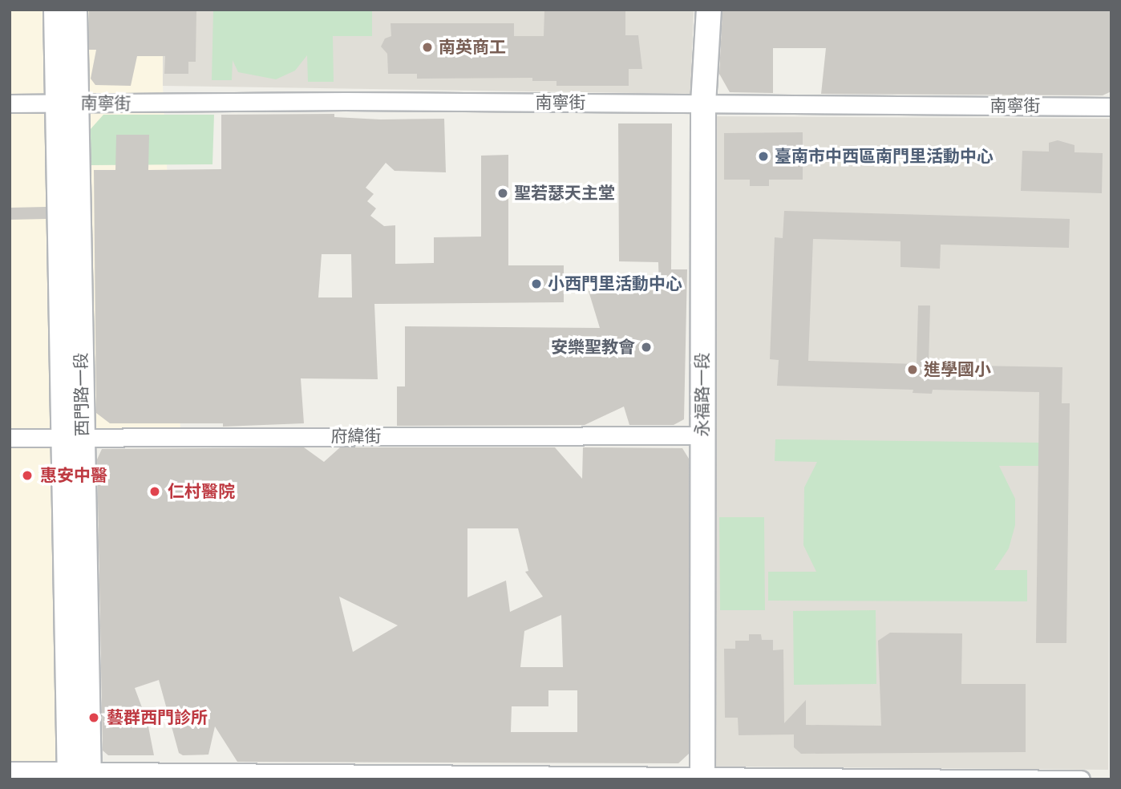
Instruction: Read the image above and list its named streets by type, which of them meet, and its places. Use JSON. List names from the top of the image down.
{
  "streets": {
    "street": [
      "南寧街",
      "西門路一段",
      "永福路一段",
      "府緯街"
    ]
  },
  "crossings": [
    ["南寧街", "西門路一段"],
    ["南寧街", "永福路一段"],
    ["西門路一段", "府緯街"],
    ["永福路一段", "府緯街"]
  ],
  "places": [
    "南英商工",
    "臺南市中西區南門里活動中心",
    "聖若瑟天主堂",
    "小西門里活動中心",
    "安樂聖教會",
    "進學國小",
    "惠安中醫",
    "仁村醫院",
    "藝群西門診所"
  ]
}
